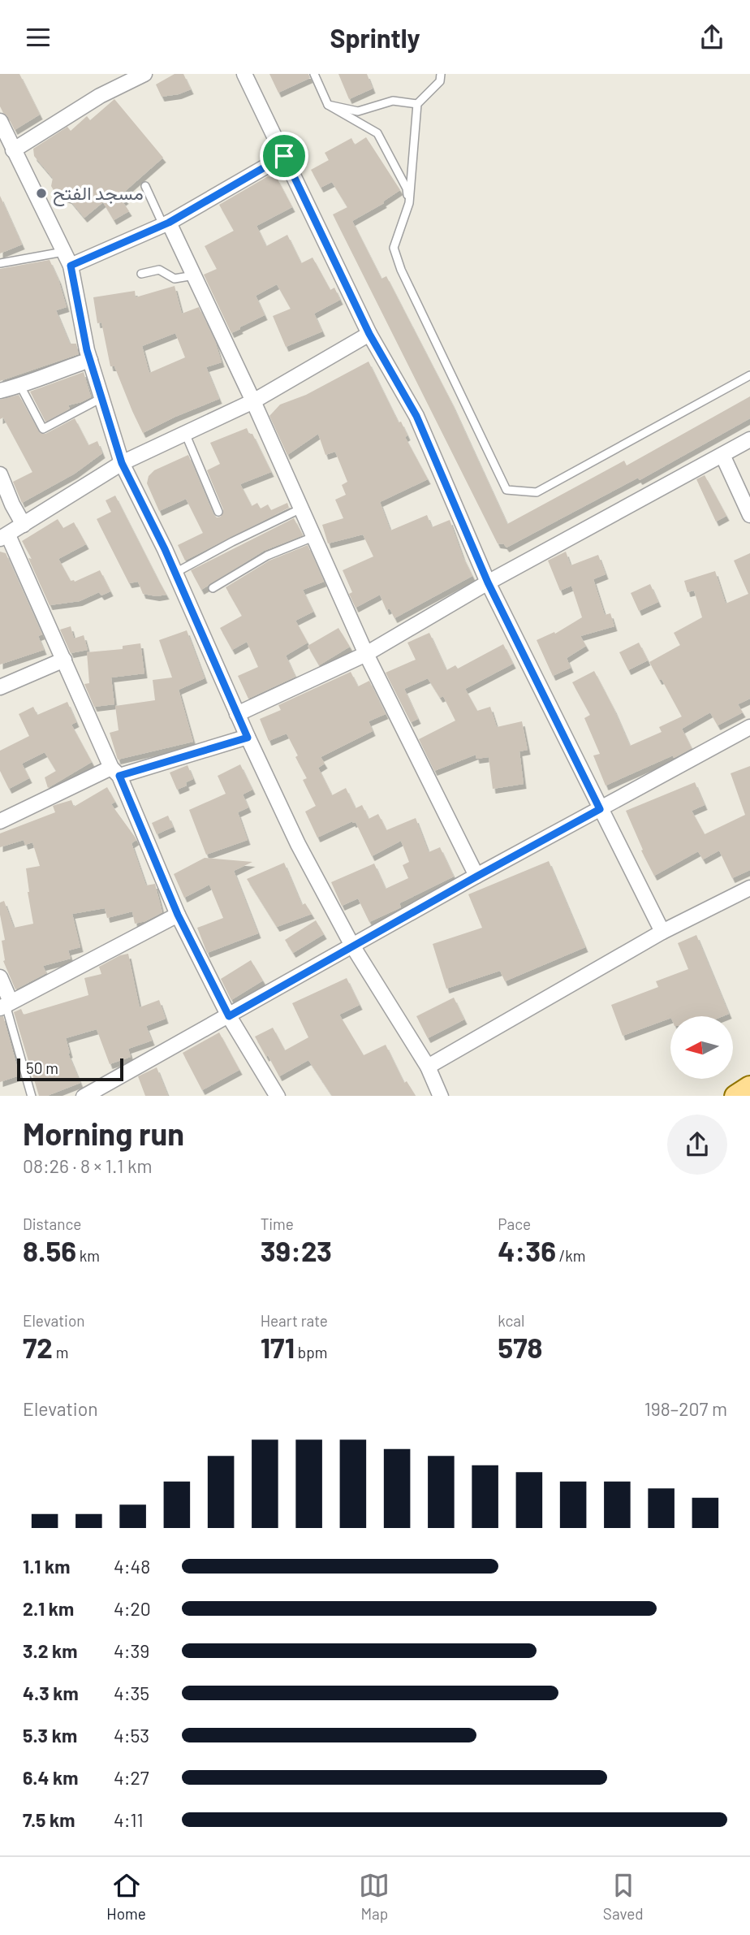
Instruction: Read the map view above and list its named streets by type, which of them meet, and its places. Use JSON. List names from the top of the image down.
{
  "places": ["مسجد الفتح"],
  "scale_bar": "50 m",
  "north": "left",
  "page": {
    "header": "Sprintly",
    "scale": "50 m",
    "heading": ["Morning run", "08:26 · 8 × 1.1 km"],
    "stats": [
      ["Distance", "8.56 km"],
      ["Time", "39:23"],
      ["Pace", "4:36 /km"],
      ["Elevation", "72 m"],
      ["Heart rate", "171 bpm"],
      ["kcal", "578"]
    ],
    "chart": ["Elevation", "198–207 m"],
    "list": [
      {
        "name": "1.1 km",
        "note": "4:48"
      },
      {
        "name": "2.1 km",
        "note": "4:20"
      },
      {
        "name": "3.2 km",
        "note": "4:39"
      },
      {
        "name": "4.3 km",
        "note": "4:35"
      },
      {
        "name": "5.3 km",
        "note": "4:53"
      },
      {
        "name": "6.4 km",
        "note": "4:27"
      },
      {
        "name": "7.5 km",
        "note": "4:11"
      }
    ],
    "tabs": ["Home", "Map", "Saved"]
  }
}
